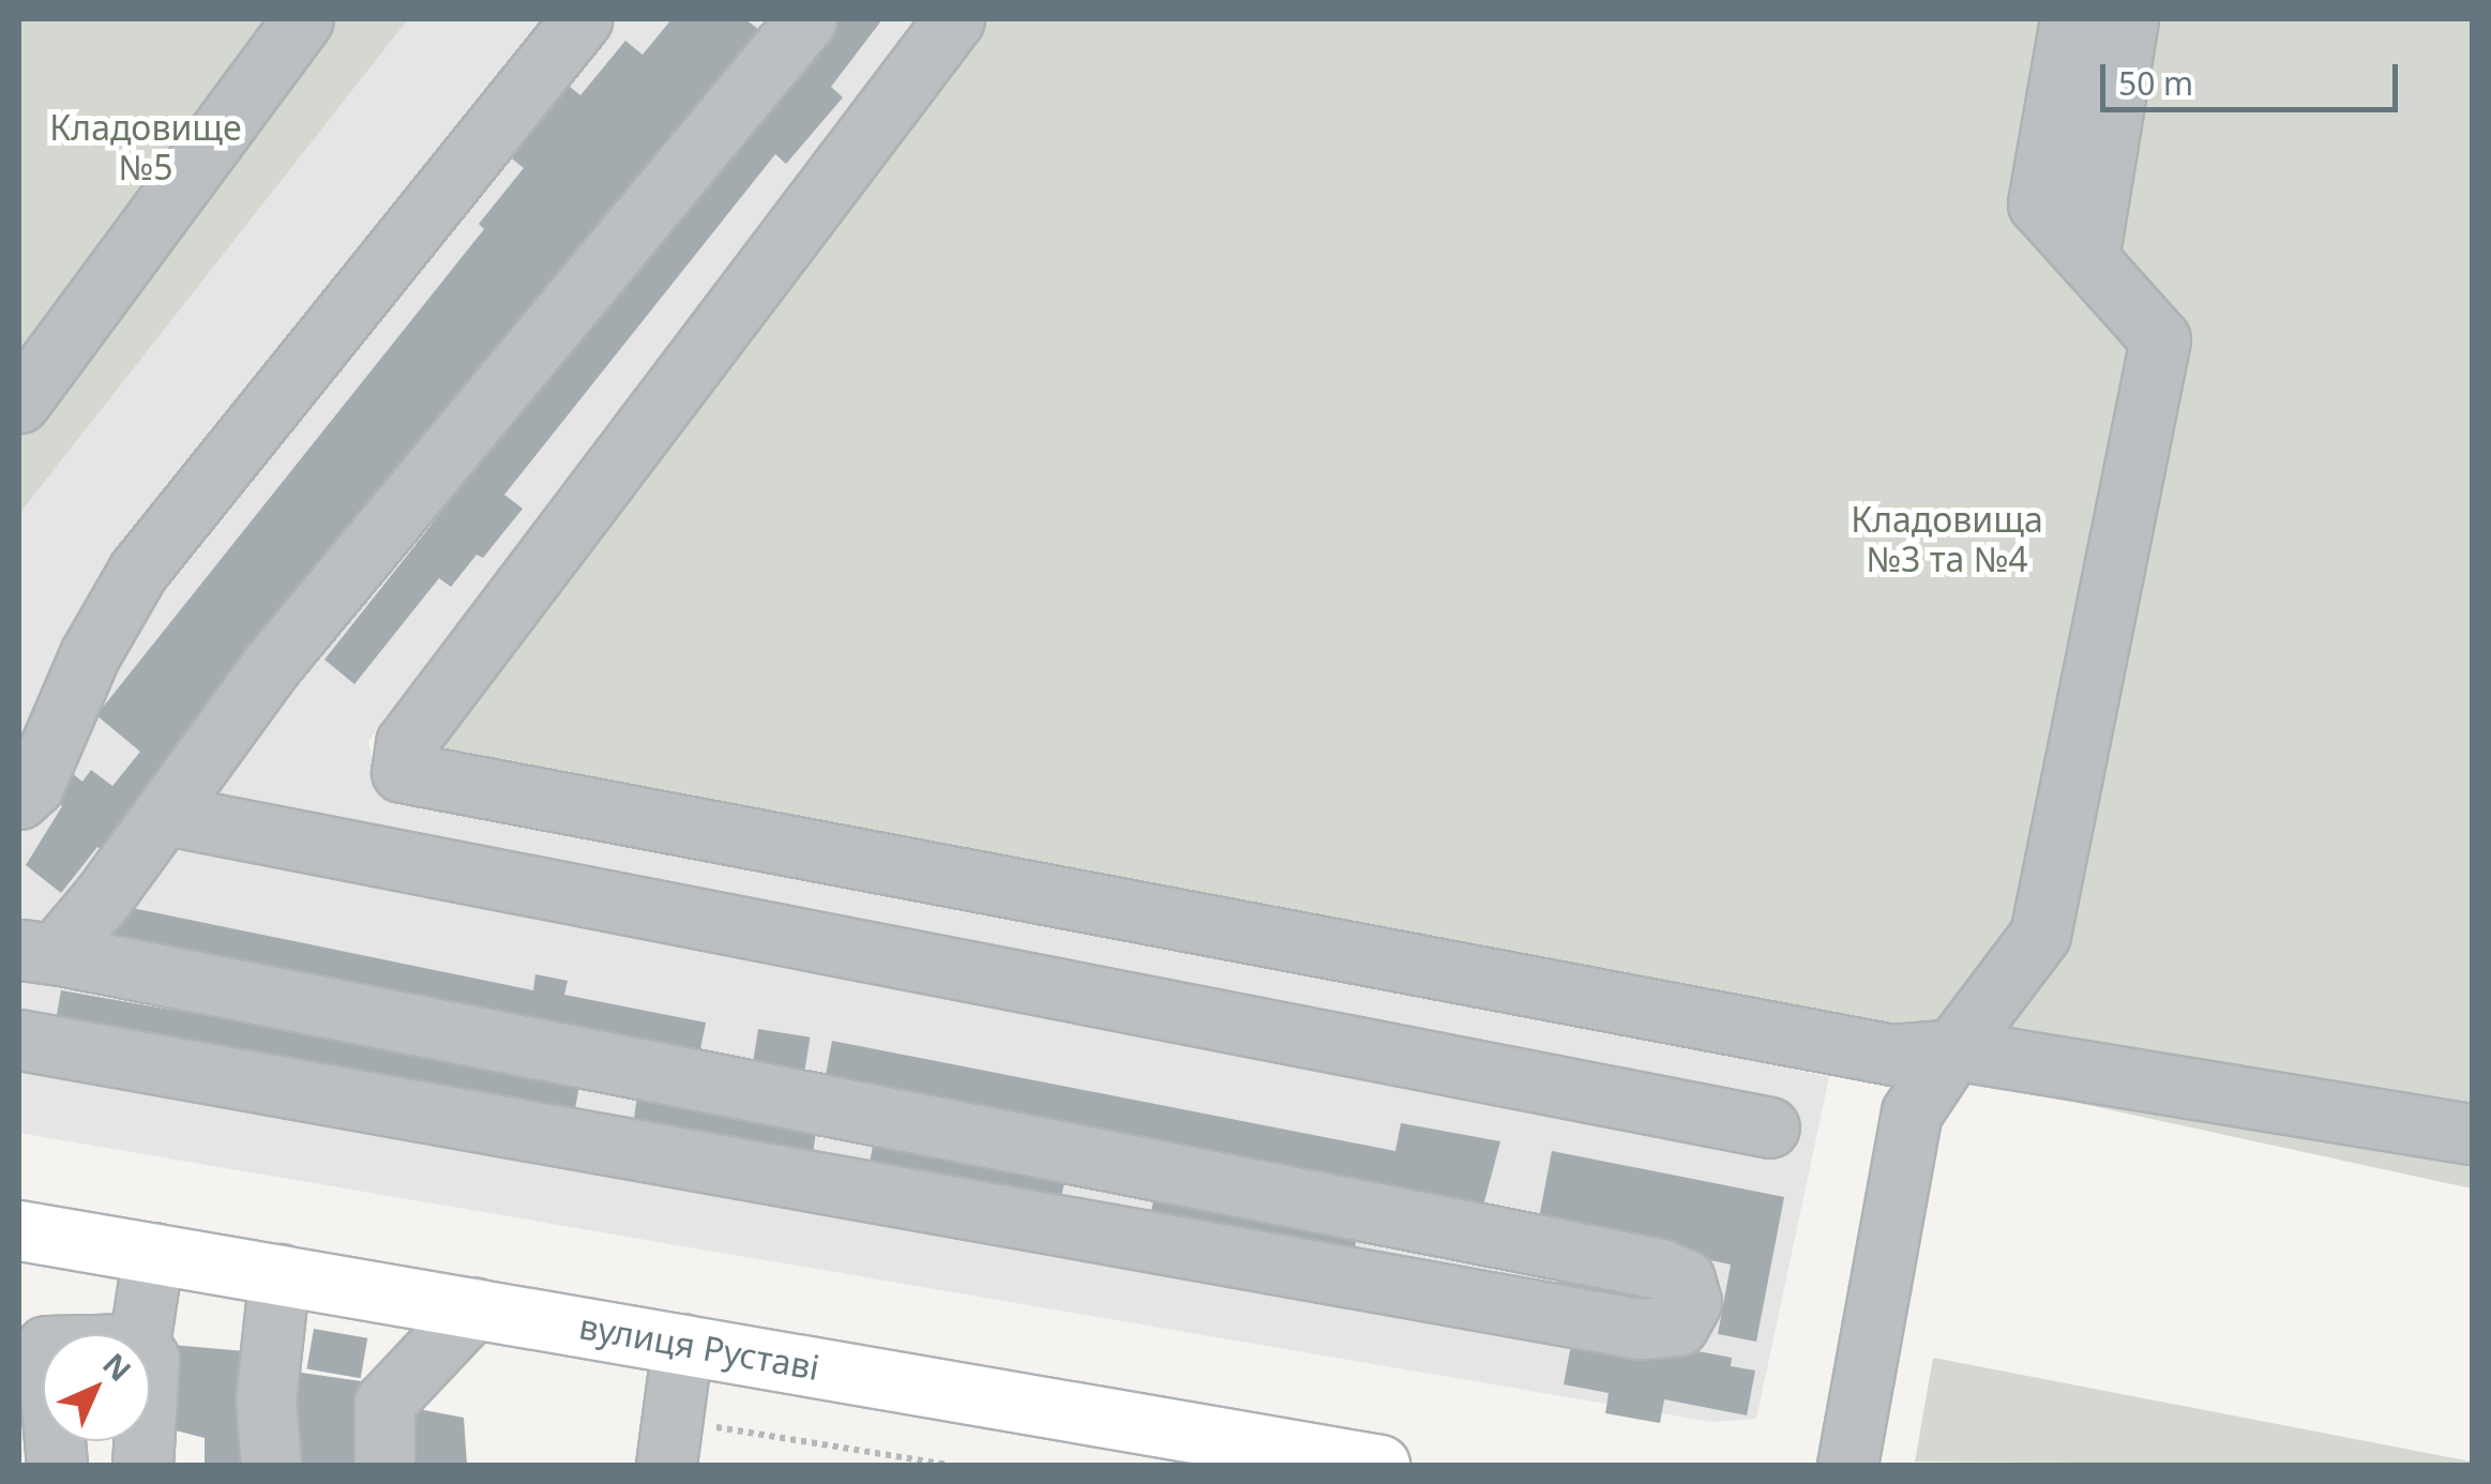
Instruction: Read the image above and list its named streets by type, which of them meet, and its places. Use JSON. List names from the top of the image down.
{
  "streets": {
    "main road": ["вулиця Руставі"]
  },
  "parks": ["Кладовище №5", "Кладовища №3 та №4"],
  "scale_bar": "50 m",
  "north": "top right"
}
